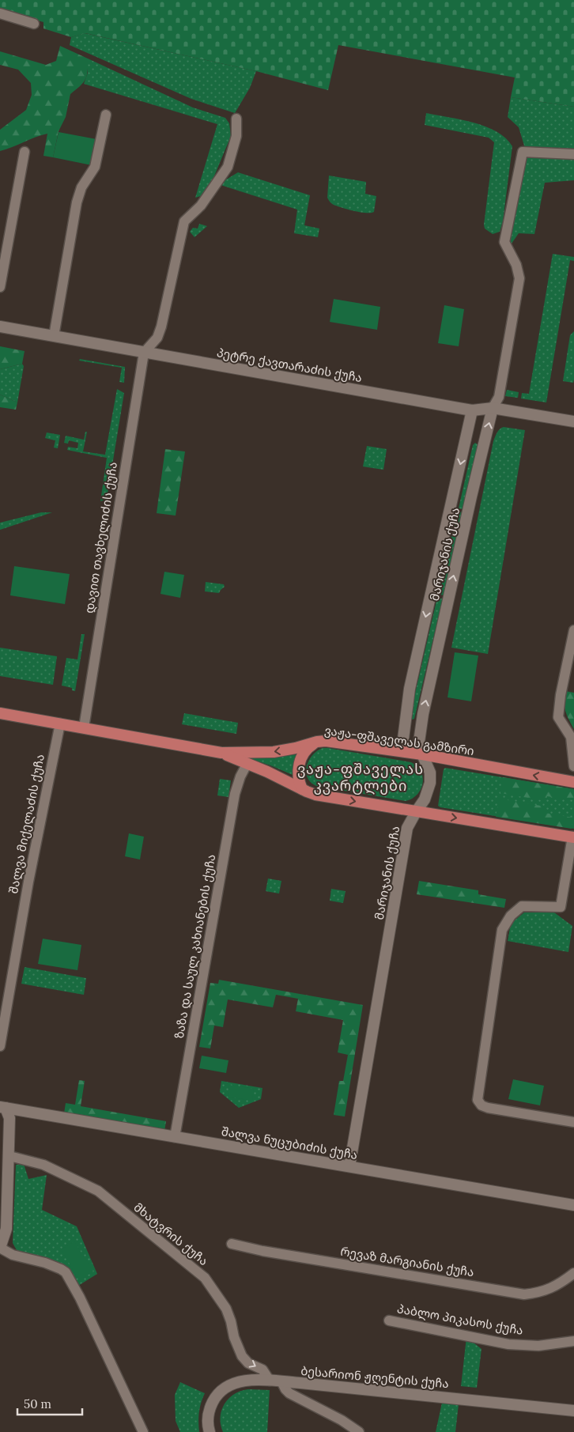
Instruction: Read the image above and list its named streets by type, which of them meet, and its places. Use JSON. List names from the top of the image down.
{
  "streets": {
    "main road": [
      "პეტრე ქავთარაძის ქუჩა",
      "მარიჯანის ქუჩა",
      "ვაჟა-ფშაველას გამზირი",
      "შალვა ნუცუბიძის ქუჩა",
      "ბესარიონ ჟღენტის ქუჩა"
    ],
    "street": [
      "დავით თავხელიძის ქუჩა",
      "შალვა მიქელაძის ქუჩა",
      "ზაზა და საულ კახიანების ქუჩა",
      "მხატვრის ქუჩა",
      "რევაზ მარგიანის ქუჩა",
      "პაბლო პიკასოს ქუჩა"
    ]
  },
  "crossings": [
    ["პეტრე ქავთარაძის ქუჩა", "დავით თავხელიძის ქუჩა"],
    ["პეტრე ქავთარაძის ქუჩა", "მარიჯანის ქუჩა"],
    ["დავით თავხელიძის ქუჩა", "ვაჟა-ფშაველას გამზირი"],
    ["მარიჯანის ქუჩა", "ვაჟა-ფშაველას გამზირი"],
    ["მარიჯანის ქუჩა", "შალვა ნუცუბიძის ქუჩა"],
    ["ვაჟა-ფშაველას გამზირი", "შალვა მიქელაძის ქუჩა"],
    ["ვაჟა-ფშაველას გამზირი", "ზაზა და საულ კახიანების ქუჩა"],
    ["ზაზა და საულ კახიანების ქუჩა", "შალვა ნუცუბიძის ქუჩა"],
    ["მხატვრის ქუჩა", "ბესარიონ ჟღენტის ქუჩა"]
  ],
  "one_way": ["მხატვრის ქუჩა"],
  "districts": ["ვაჟა-ფშაველას კვარტლები"],
  "scale_bar": "50 m"
}
